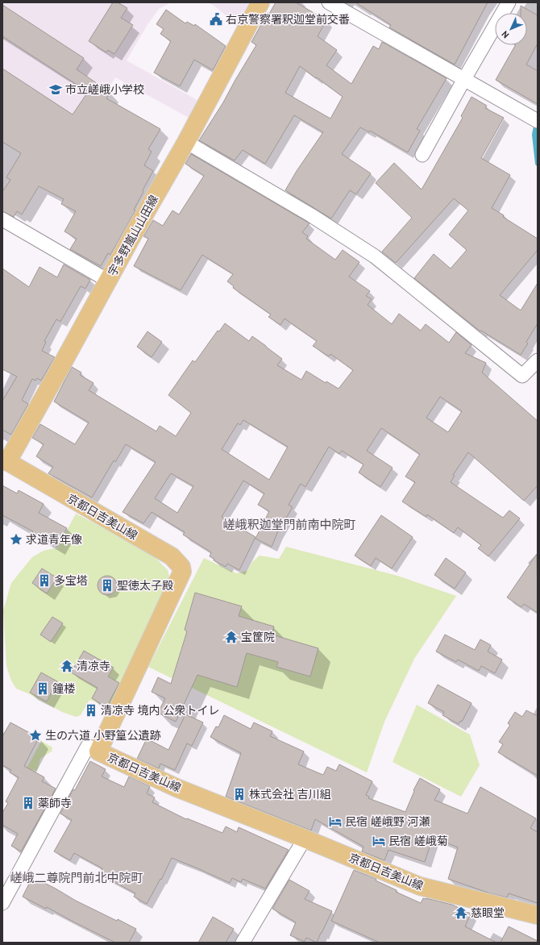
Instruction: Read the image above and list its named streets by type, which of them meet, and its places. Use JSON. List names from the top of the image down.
{
  "streets": {
    "main road": ["宇多野嵐山山田線", "京都日吉美山線"]
  },
  "crossings": [
    ["宇多野嵐山山田線", "京都日吉美山線"]
  ],
  "districts": ["嵯峨釈迦堂門前南中院町", "嵯峨二尊院門前北中院町"],
  "places": {
    "public building": ["右京警察署釈迦堂前交番"],
    "school or university": ["市立嵯峨小学校"],
    "place": ["求道青年像", "生の六道 小野篁公遺跡"],
    "building": [
      "多宝塔",
      "聖徳太子殿",
      "鐘楼",
      "清凉寺 境内 公衆トイレ",
      "株式会社 吉川組",
      "薬師寺"
    ],
    "temple": ["宝筐院", "清凉寺", "慈眼堂"],
    "hotel": ["民宿 嵯峨野 河瀬", "民宿 嵯峨菊"]
  },
  "north": "bottom left"
}
